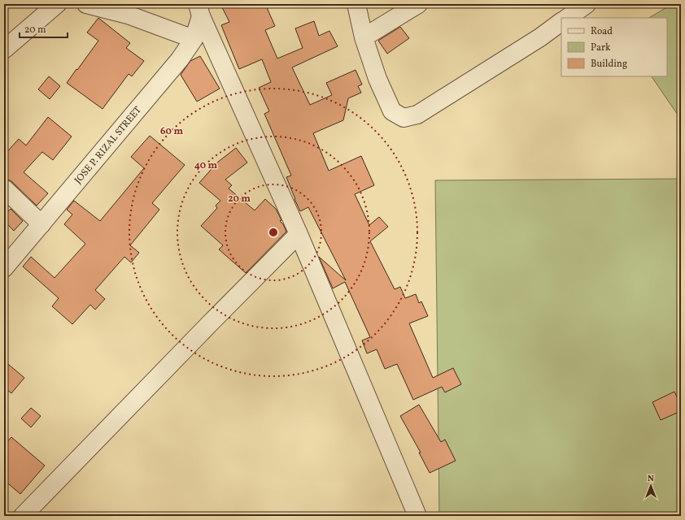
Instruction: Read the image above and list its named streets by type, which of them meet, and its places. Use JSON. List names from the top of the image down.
{
  "streets": {
    "street": ["JOSE P. RIZAL STREET"]
  },
  "legend": ["Road", "Park", "Building"],
  "scale_bar": "20 m",
  "north": "top",
  "rings": ["60 m", "40 m", "20 m"]
}
